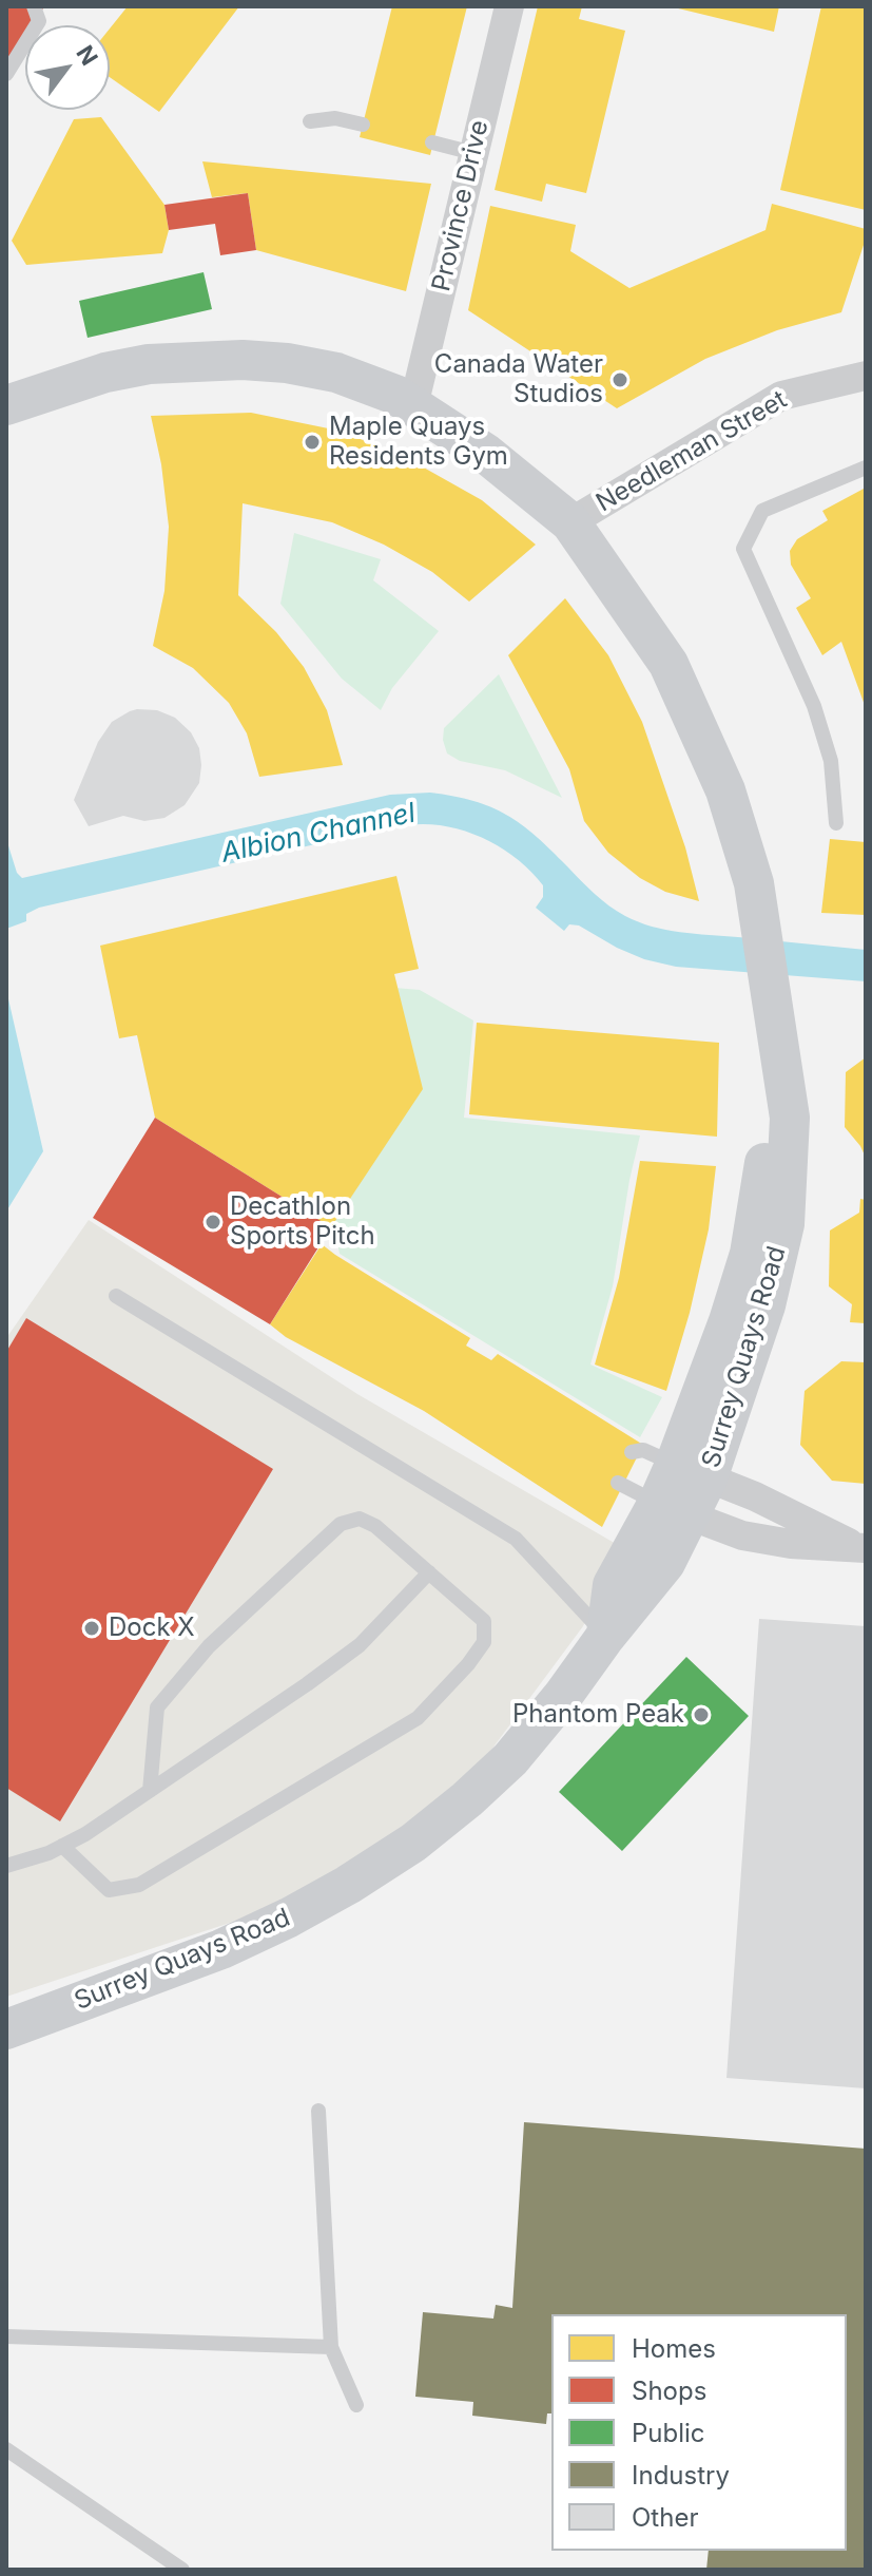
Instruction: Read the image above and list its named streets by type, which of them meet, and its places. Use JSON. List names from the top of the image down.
{
  "streets": {
    "street": ["Province Drive", "Needleman Street", "Surrey Quays Road"]
  },
  "crossings": [
    ["Province Drive", "Surrey Quays Road"],
    ["Needleman Street", "Surrey Quays Road"]
  ],
  "water": ["Albion Channel"],
  "places": [
    "Canada Water Studios",
    "Maple Quays Residents Gym",
    "Decathlon Sports Pitch",
    "Dock X",
    "Phantom Peak"
  ],
  "legend": [
    "Homes",
    "Shops",
    "Public",
    "Industry",
    "Other"
  ],
  "north": "top right"
}
